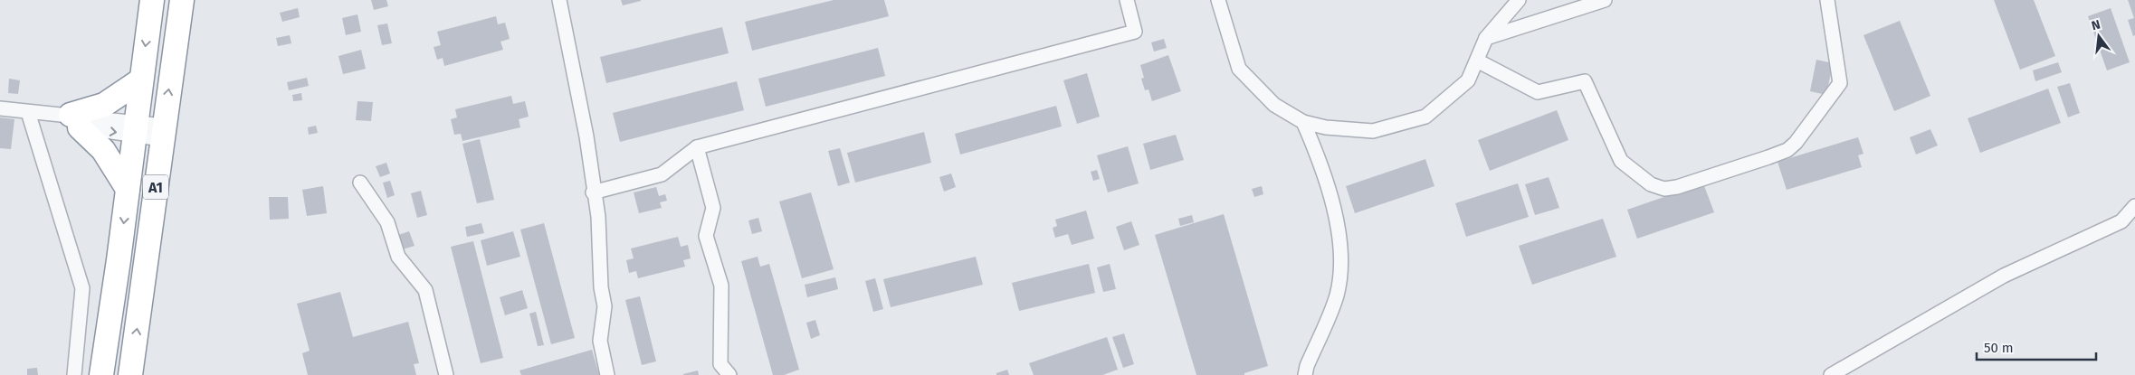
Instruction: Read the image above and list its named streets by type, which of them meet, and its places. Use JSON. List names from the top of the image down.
{
  "streets": {
    "highway": ["A1"]
  },
  "scale_bar": "50 m",
  "north": "top"
}
